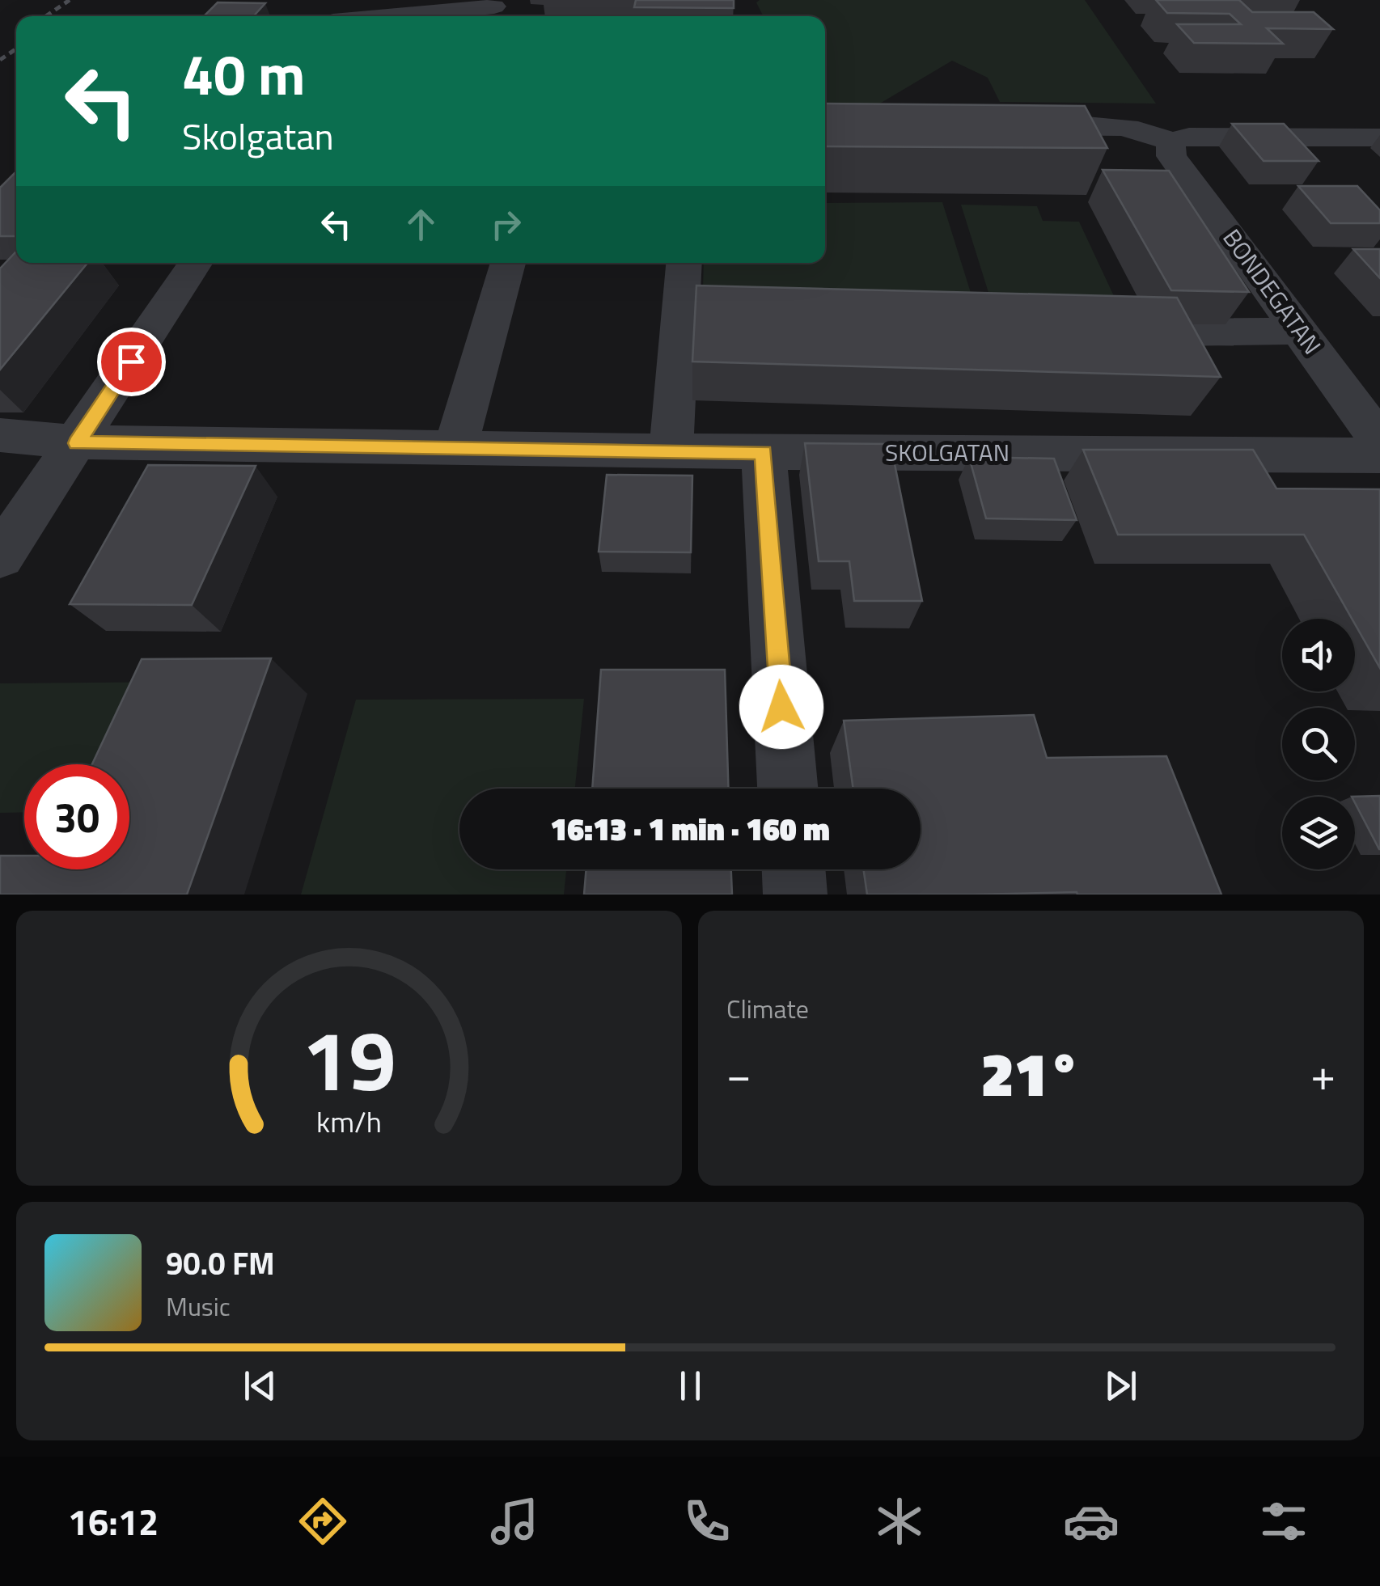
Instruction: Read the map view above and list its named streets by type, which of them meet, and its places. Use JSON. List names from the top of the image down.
{
  "streets": {
    "street": ["BONDEGATAN", "SKOLGATAN"]
  },
  "page": {
    "turn": ["40 m", "Skolgatan"],
    "limit": "30",
    "trip": "16:13 · 1 min · 160 m",
    "tile": "Climate",
    "heat": ["−", "21°", "+"],
    "song": ["90.0 FM", "Music"],
    "tabs": "16:12",
    "gauge": ["19", "km/h"]
  }
}
